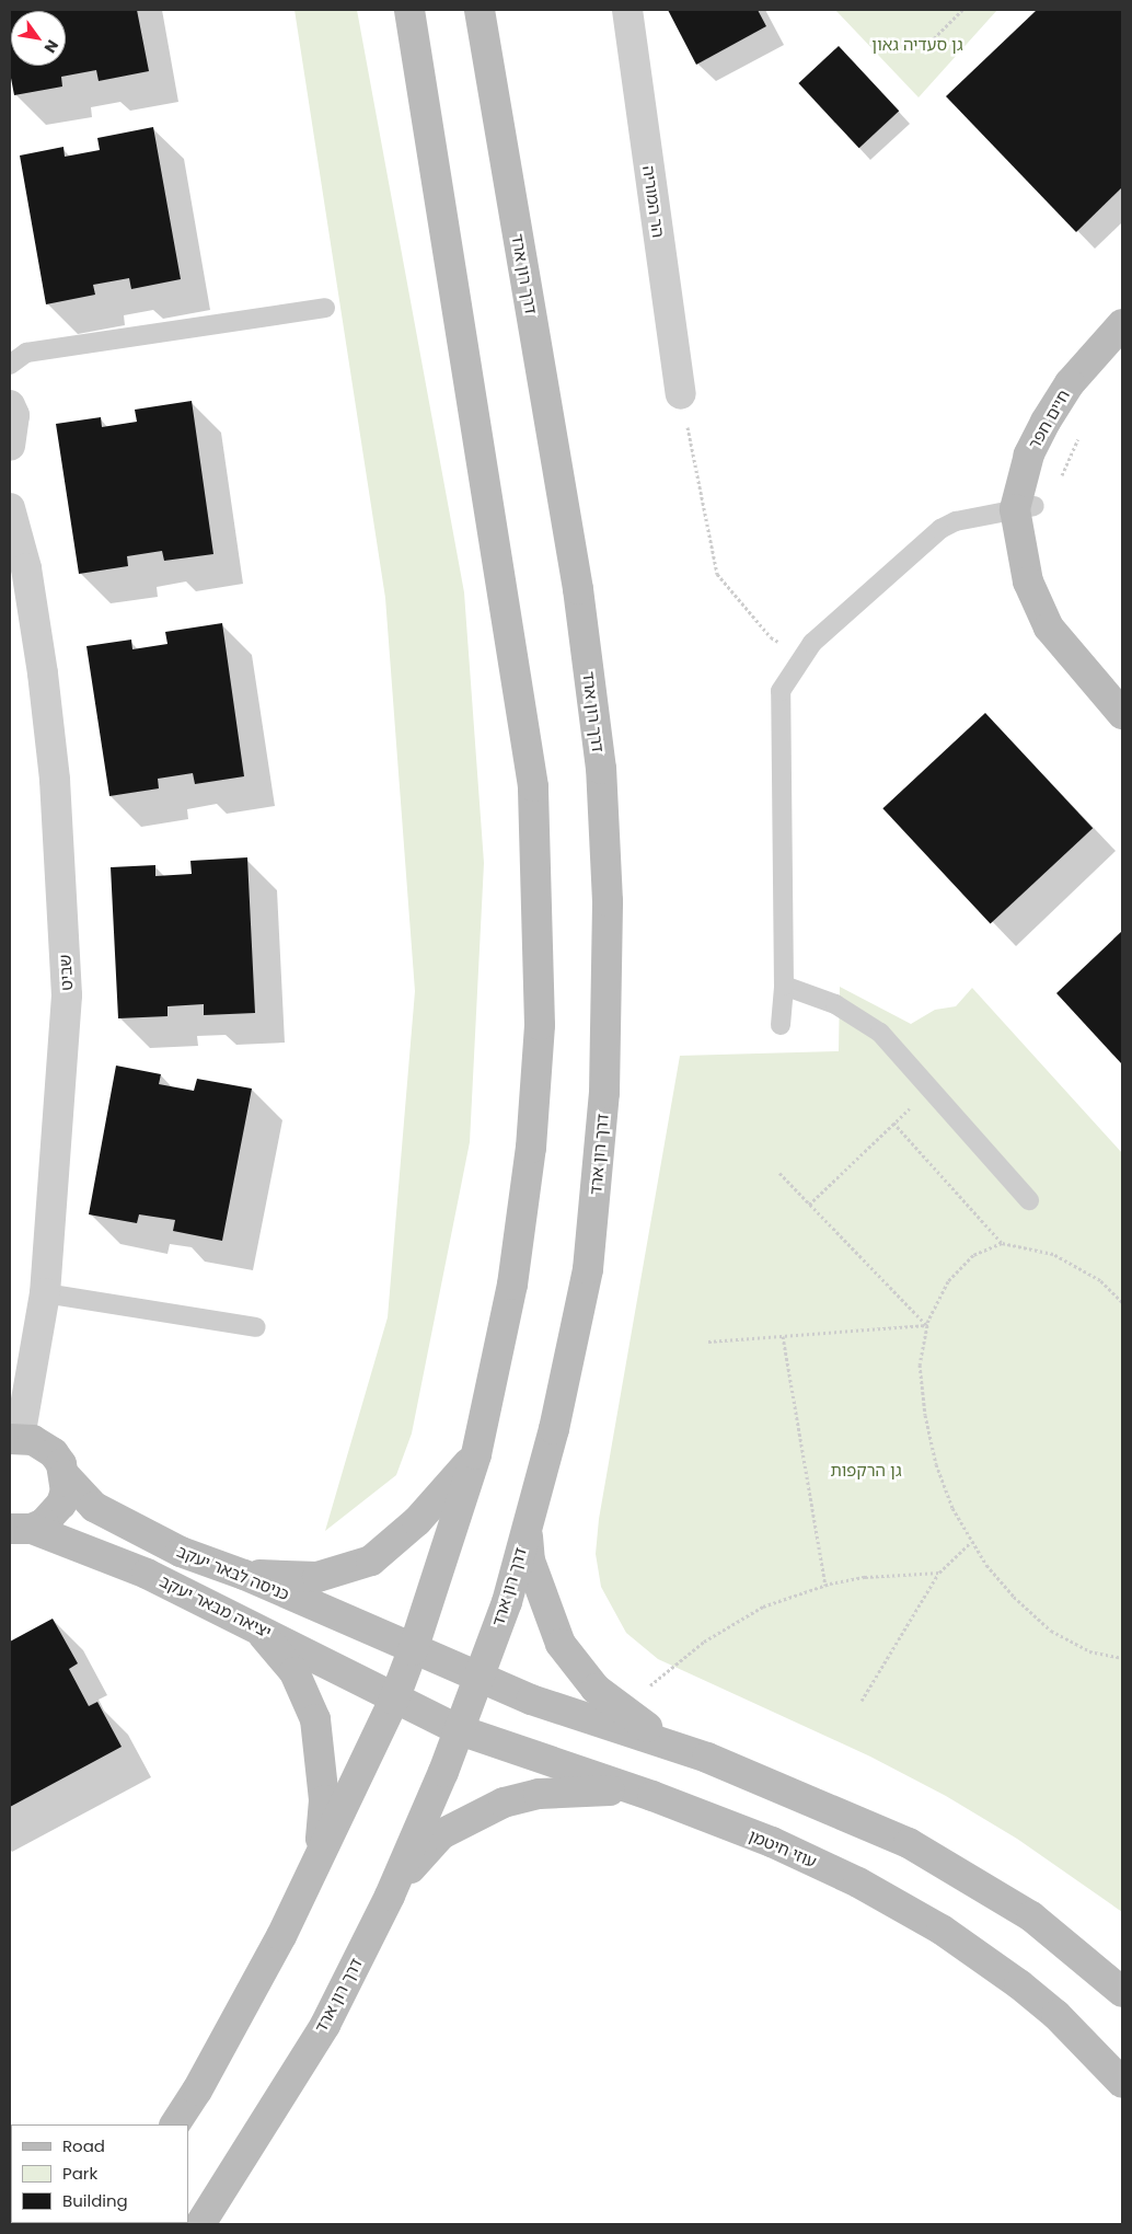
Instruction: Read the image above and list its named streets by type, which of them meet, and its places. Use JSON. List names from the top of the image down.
{
  "streets": {
    "main road": [
      "דרך רון ארד",
      "חיים חפר",
      "כניסה לבאר יעקב",
      "יציאה מבאר יעקב",
      "עוזי חיטמן"
    ],
    "street": ["הר המוריה", "שביט"]
  },
  "crossings": [
    ["דרך רון ארד", "עוזי חיטמן"],
    ["שביט", "כניסה לבאר יעקב"],
    ["יציאה מבאר יעקב", "עוזי חיטמן"]
  ],
  "parks": ["גן סעדיה גאון", "גן הרקפות"],
  "legend": ["Road", "Park", "Building"],
  "north": "bottom right"
}
